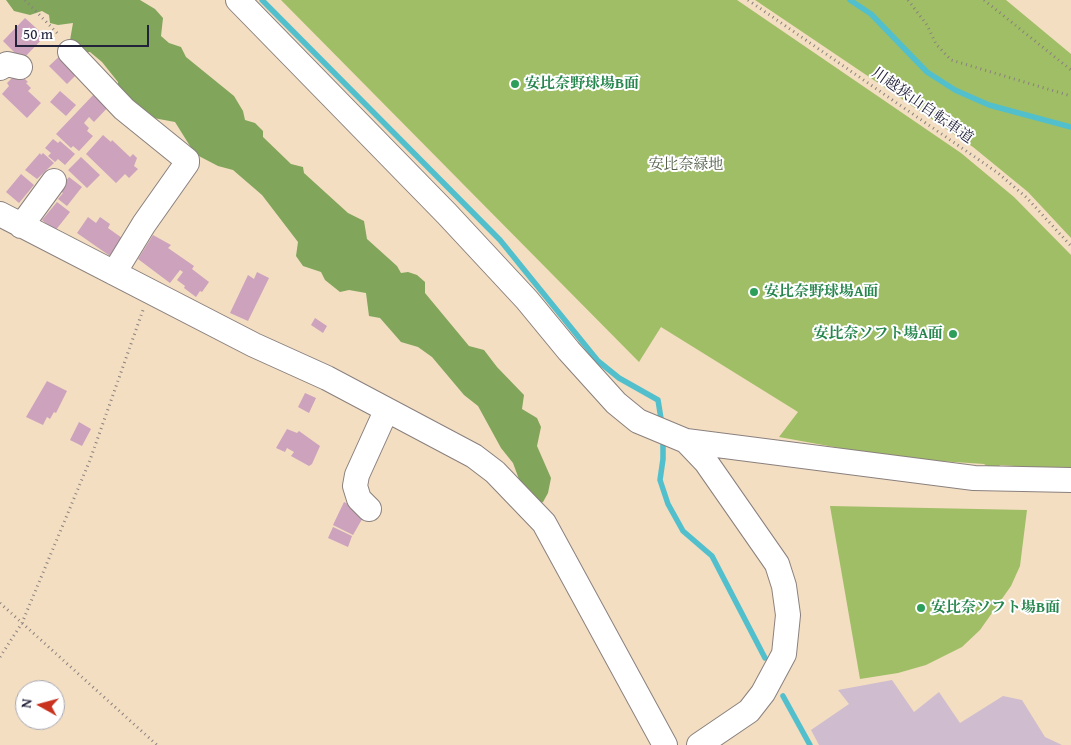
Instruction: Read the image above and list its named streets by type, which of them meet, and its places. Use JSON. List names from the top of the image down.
{
  "streets": {
    "path": ["川越狭山自転車道"]
  },
  "parks": ["安比奈緑地"],
  "places": [
    "安比奈野球場B面",
    "安比奈野球場A面",
    "安比奈ソフト場A面",
    "安比奈ソフト場B面"
  ],
  "scale_bar": "50 m",
  "north": "left"
}
